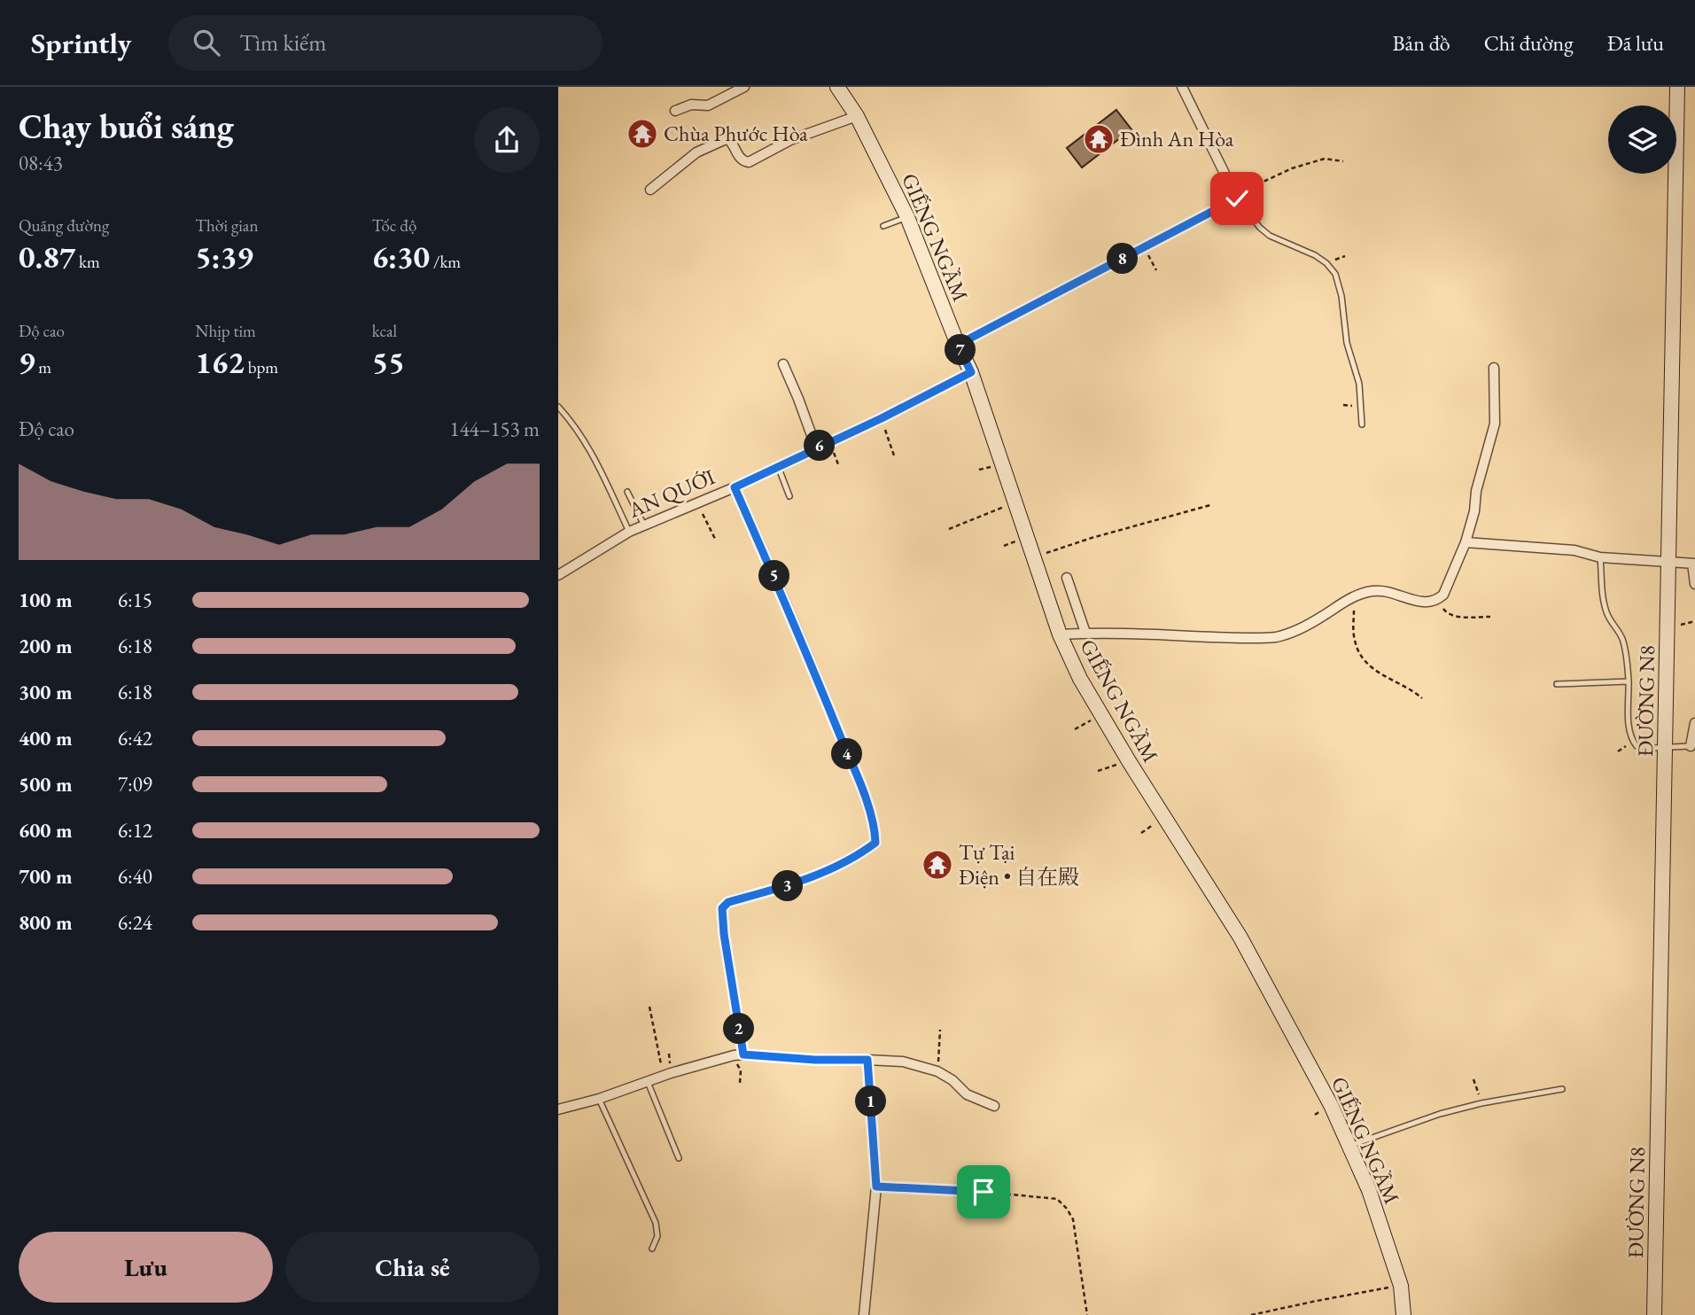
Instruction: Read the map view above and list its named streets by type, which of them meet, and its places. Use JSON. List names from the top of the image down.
{
  "streets": {
    "street": ["GIẾNG NGẦM", "AN QUỚI", "ĐƯỜNG N8"]
  },
  "crossings": [
    ["GIẾNG NGẦM", "AN QUỚI"]
  ],
  "places": {
    "temple": ["Chùa Phước Hòa", "Đình An Hòa", "Tự Tại Điện • 自在殿"]
  },
  "page": {
    "header": "Sprintly",
    "search": "Tìm kiếm",
    "nav": ["Bản đồ", "Chỉ đường", "Đã lưu"],
    "heading": ["Chạy buổi sáng", "08:43"],
    "stats": [
      ["Quãng đường", "0.87 km"],
      ["Thời gian", "5:39"],
      ["Tốc độ", "6:30 /km"],
      ["Độ cao", "9 m"],
      ["Nhịp tim", "162 bpm"],
      ["kcal", "55"]
    ],
    "pins": [
      "8",
      "7",
      "6",
      "5",
      "4",
      "3",
      "2",
      "1"
    ],
    "chart": ["Độ cao", "144–153 m"],
    "list": [
      {
        "name": "100 m",
        "note": "6:15"
      },
      {
        "name": "200 m",
        "note": "6:18"
      },
      {
        "name": "300 m",
        "note": "6:18"
      },
      {
        "name": "400 m",
        "note": "6:42"
      },
      {
        "name": "500 m",
        "note": "7:09"
      },
      {
        "name": "600 m",
        "note": "6:12"
      },
      {
        "name": "700 m",
        "note": "6:40"
      },
      {
        "name": "800 m",
        "note": "6:24"
      }
    ],
    "buttons": ["Lưu", "Chia sẻ"]
  }
}
